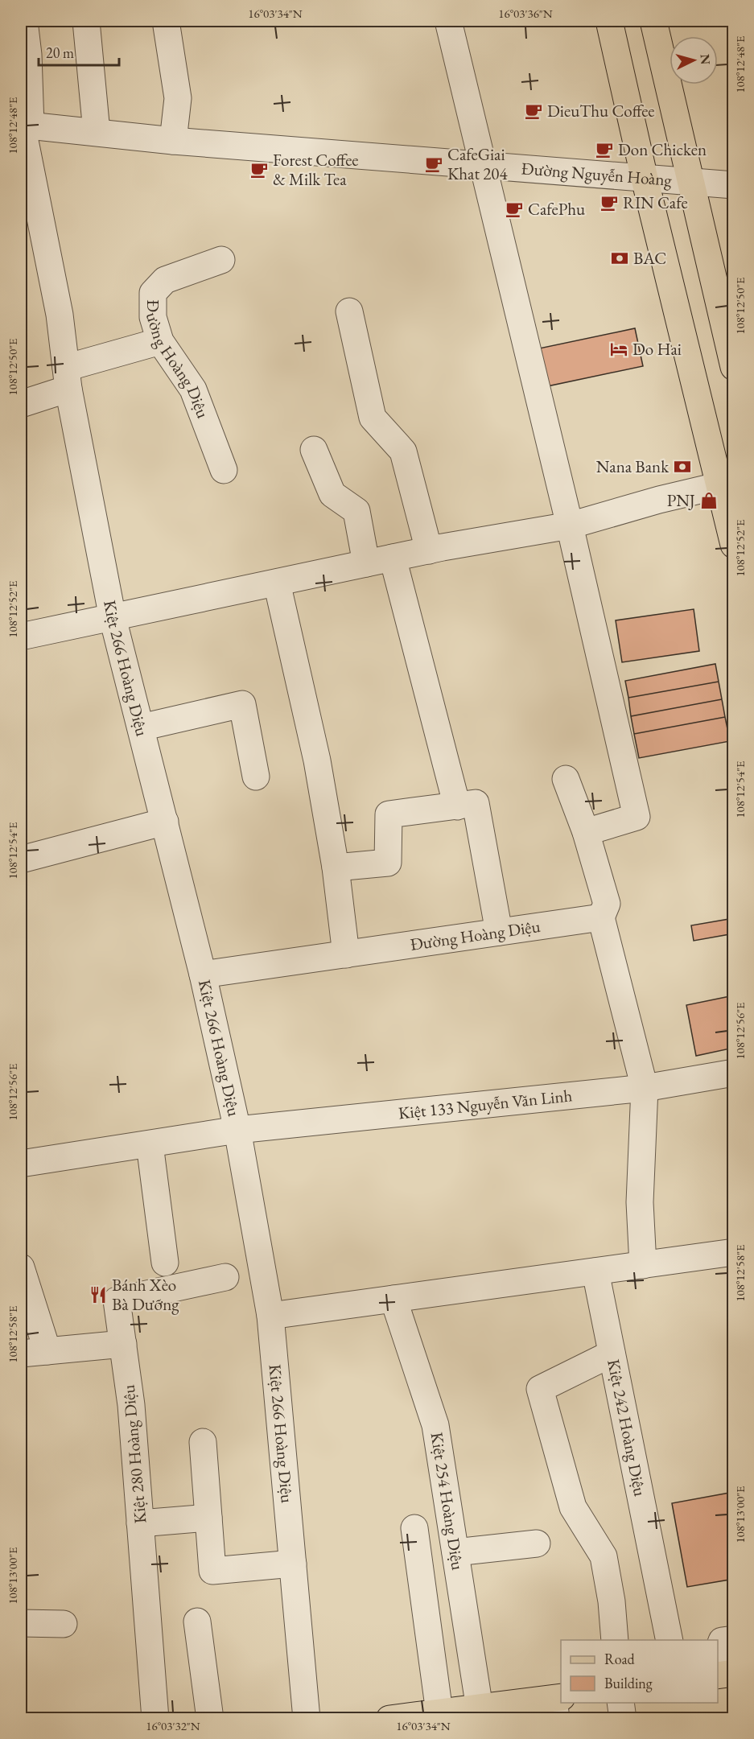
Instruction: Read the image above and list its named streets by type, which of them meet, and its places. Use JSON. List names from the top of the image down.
{
  "streets": {
    "street": [
      "Đường Nguyễn Hoàng",
      "Đường Hoàng Diệu",
      "Kiệt 266 Hoàng Diệu",
      "Kiệt 133 Nguyễn Văn Linh",
      "Kiệt 242 Hoàng Diệu",
      "Kiệt 280 Hoàng Diệu",
      "Kiệt 254 Hoàng Diệu"
    ]
  },
  "crossings": [
    ["Đường Nguyễn Hoàng", "Kiệt 266 Hoàng Diệu"],
    ["Đường Hoàng Diệu", "Kiệt 266 Hoàng Diệu"],
    ["Kiệt 266 Hoàng Diệu", "Kiệt 133 Nguyễn Văn Linh"]
  ],
  "places": {
    "cafe": [
      "DieuThu Coffee",
      "Don Chicken",
      "CafeGiai Khat 204",
      "Forest Coffee & Milk Tea",
      "RIN Cafe",
      "CafePhu"
    ],
    "bank": ["BAC", "Nana Bank"],
    "hotel": ["Do Hai"],
    "shop": ["PNJ"],
    "restaurant": ["Bánh Xèo Bà Dưỡng"]
  },
  "legend": ["Road", "Building"],
  "scale_bar": "20 m",
  "north": "right",
  "coordinates": [
    "16°03'34\"N",
    "16°03'36\"N",
    "108°12'48\"E",
    "108°12'50\"E",
    "108°12'52\"E",
    "108°12'54\"E",
    "108°12'56\"E",
    "108°12'58\"E",
    "108°13'00\"E",
    "16°03'32\"N"
  ]
}
